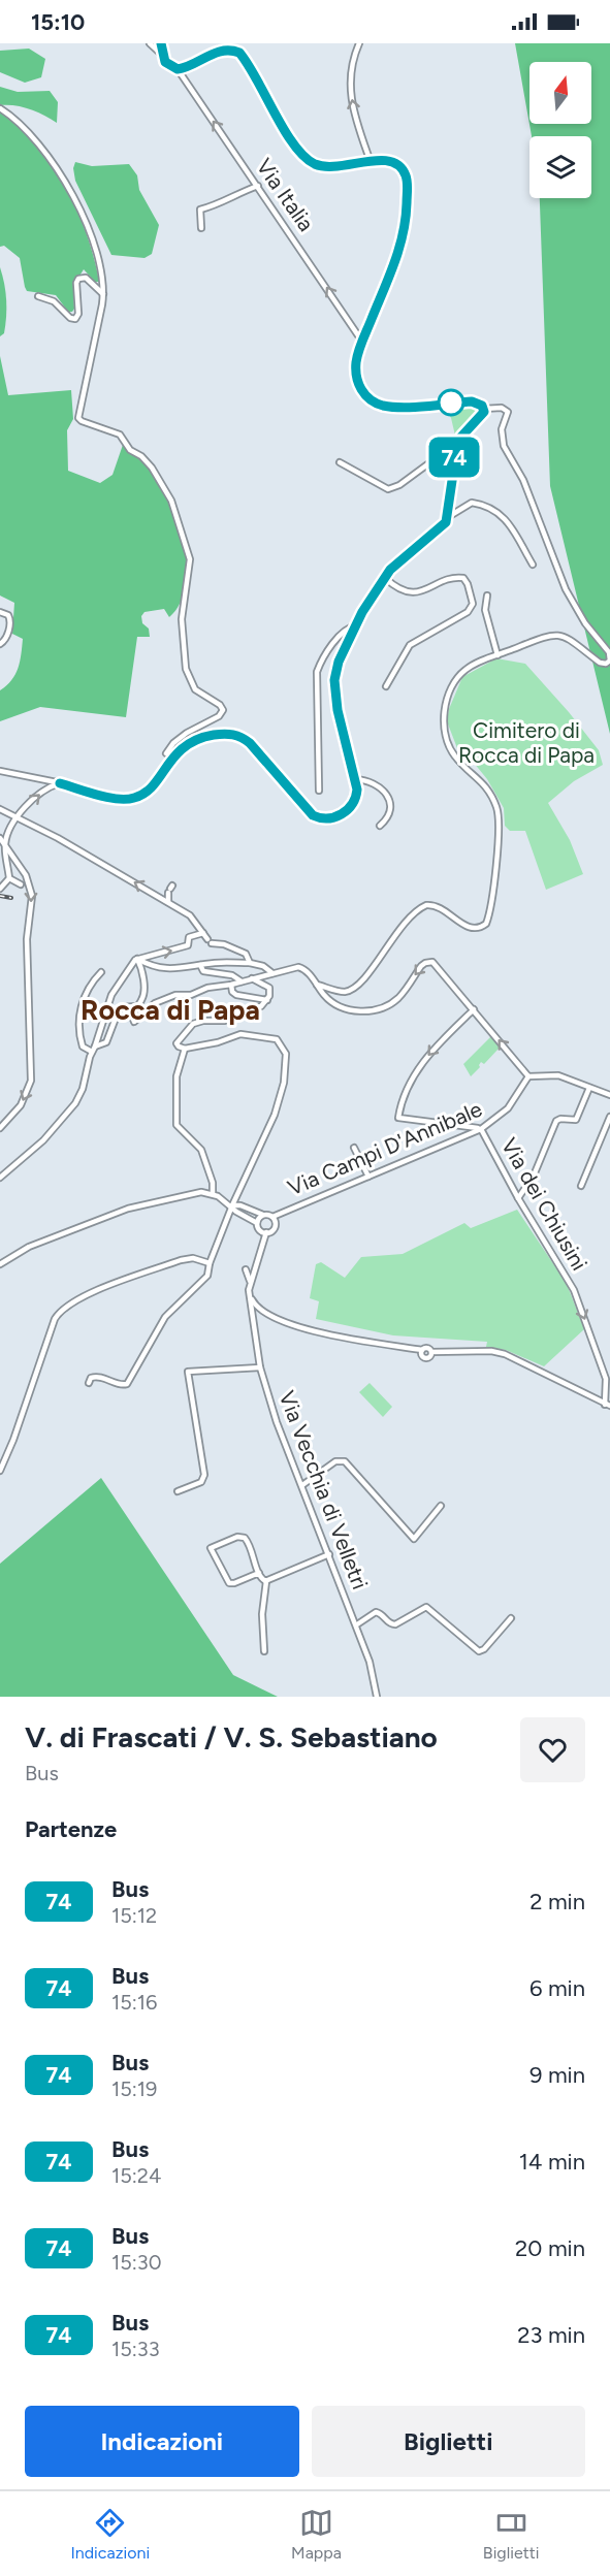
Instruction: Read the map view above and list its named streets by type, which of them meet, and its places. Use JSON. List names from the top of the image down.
{
  "streets": {
    "street": [
      "Via Italia",
      "Via Campi D'Annibale",
      "Via dei Chiusini",
      "Via Vecchia di Velletri"
    ]
  },
  "crossings": [
    ["Via Campi D'Annibale", "Via dei Chiusini"]
  ],
  "one_way": ["Via Italia", "Via dei Chiusini"],
  "districts": ["Rocca di Papa"],
  "parks": ["Cimitero di Rocca di Papa"],
  "lines": ["bus line 74"],
  "north": "top",
  "page": {
    "status": "15:10",
    "on_map": "74",
    "heading": [
      ["V. di Frascati / V. S. Sebastiano", "Bus"],
      "Partenze"
    ],
    "list": [
      {
        "mark": "74",
        "name": "Bus",
        "note": "15:12",
        "value": "2 min"
      },
      {
        "mark": "74",
        "name": "Bus",
        "note": "15:16",
        "value": "6 min"
      },
      {
        "mark": "74",
        "name": "Bus",
        "note": "15:19",
        "value": "9 min"
      },
      {
        "mark": "74",
        "name": "Bus",
        "note": "15:24",
        "value": "14 min"
      },
      {
        "mark": "74",
        "name": "Bus",
        "note": "15:30",
        "value": "20 min"
      },
      {
        "mark": "74",
        "name": "Bus",
        "note": "15:33",
        "value": "23 min"
      }
    ],
    "buttons": ["Indicazioni", "Biglietti"],
    "tabs": ["Indicazioni", "Mappa", "Biglietti"]
  }
}
